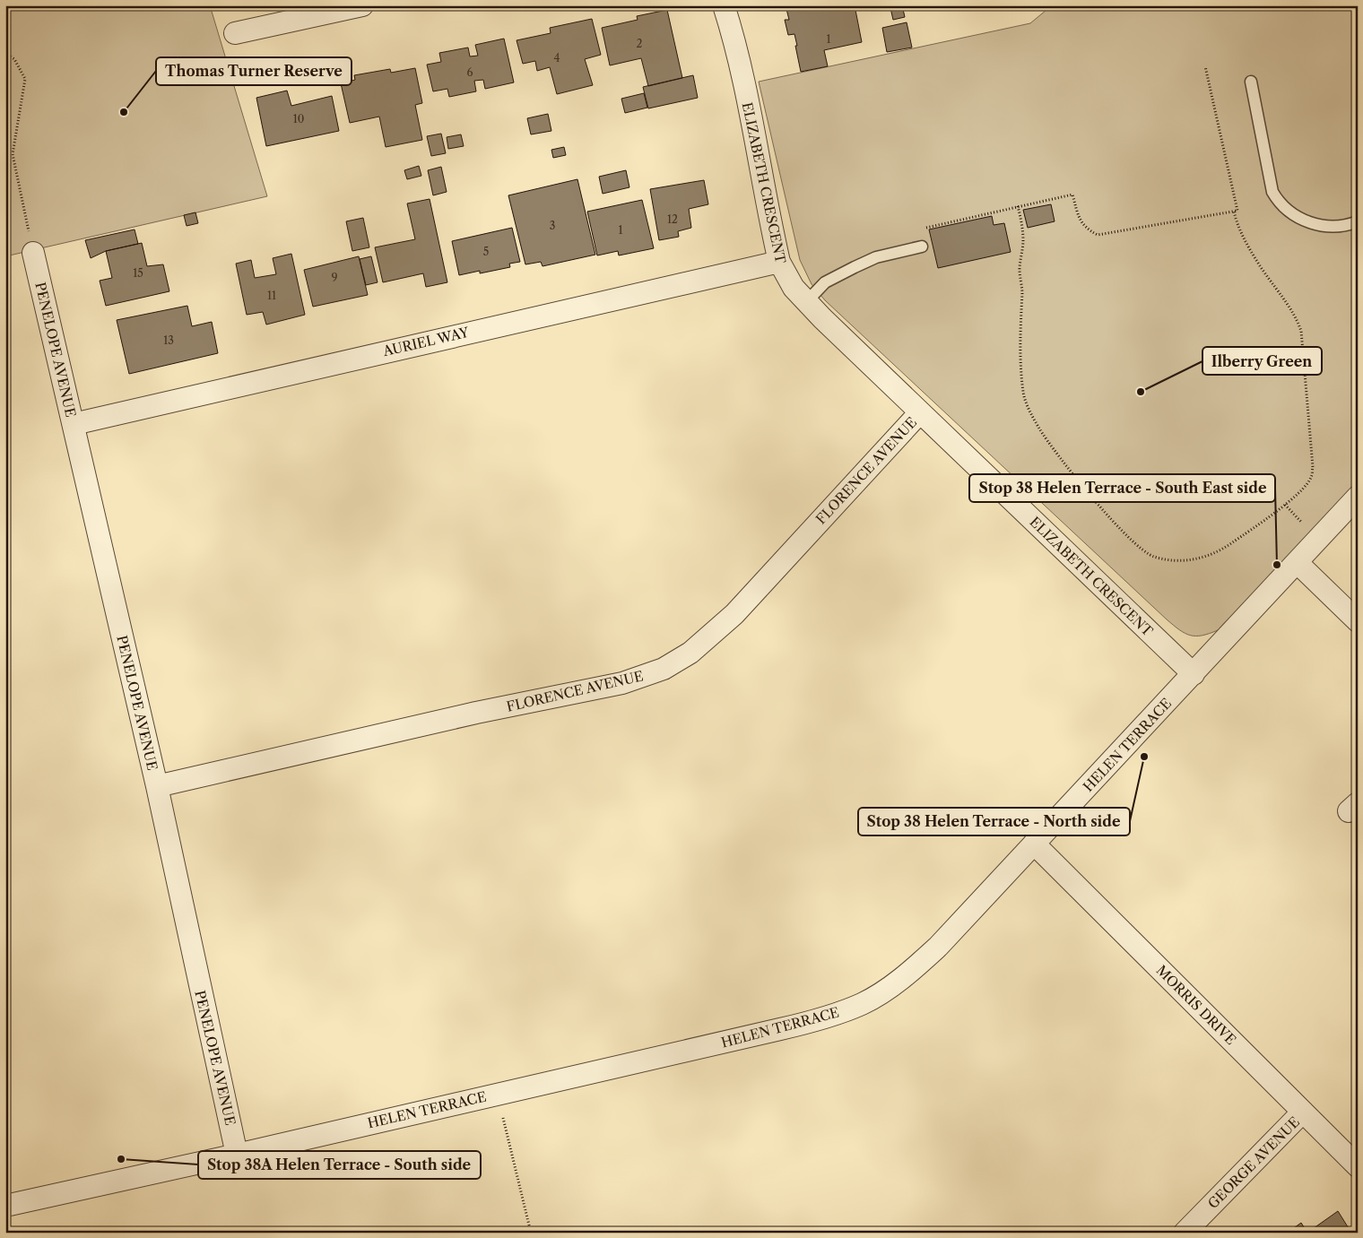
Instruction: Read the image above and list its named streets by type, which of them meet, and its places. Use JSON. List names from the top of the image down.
{
  "streets": {
    "street": [
      "ELIZABETH CRESCENT",
      "AURIEL WAY",
      "PENELOPE AVENUE",
      "FLORENCE AVENUE",
      "HELEN TERRACE",
      "MORRIS DRIVE",
      "GEORGE AVENUE"
    ]
  },
  "crossings": [
    ["ELIZABETH CRESCENT", "AURIEL WAY"],
    ["ELIZABETH CRESCENT", "FLORENCE AVENUE"],
    ["ELIZABETH CRESCENT", "HELEN TERRACE"],
    ["AURIEL WAY", "PENELOPE AVENUE"],
    ["PENELOPE AVENUE", "FLORENCE AVENUE"],
    ["PENELOPE AVENUE", "HELEN TERRACE"],
    ["HELEN TERRACE", "MORRIS DRIVE"],
    ["MORRIS DRIVE", "GEORGE AVENUE"]
  ],
  "places": [
    "Thomas Turner Reserve",
    "Ilberry Green",
    "Stop 38 Helen Terrace - South East side",
    "Stop 38 Helen Terrace - North side",
    "Stop 38A Helen Terrace - South side"
  ],
  "house_numbers": [
    "1",
    "2",
    "4",
    "6",
    "10",
    "12",
    "3",
    "1",
    "5",
    "15",
    "9",
    "11",
    "13"
  ]
}
